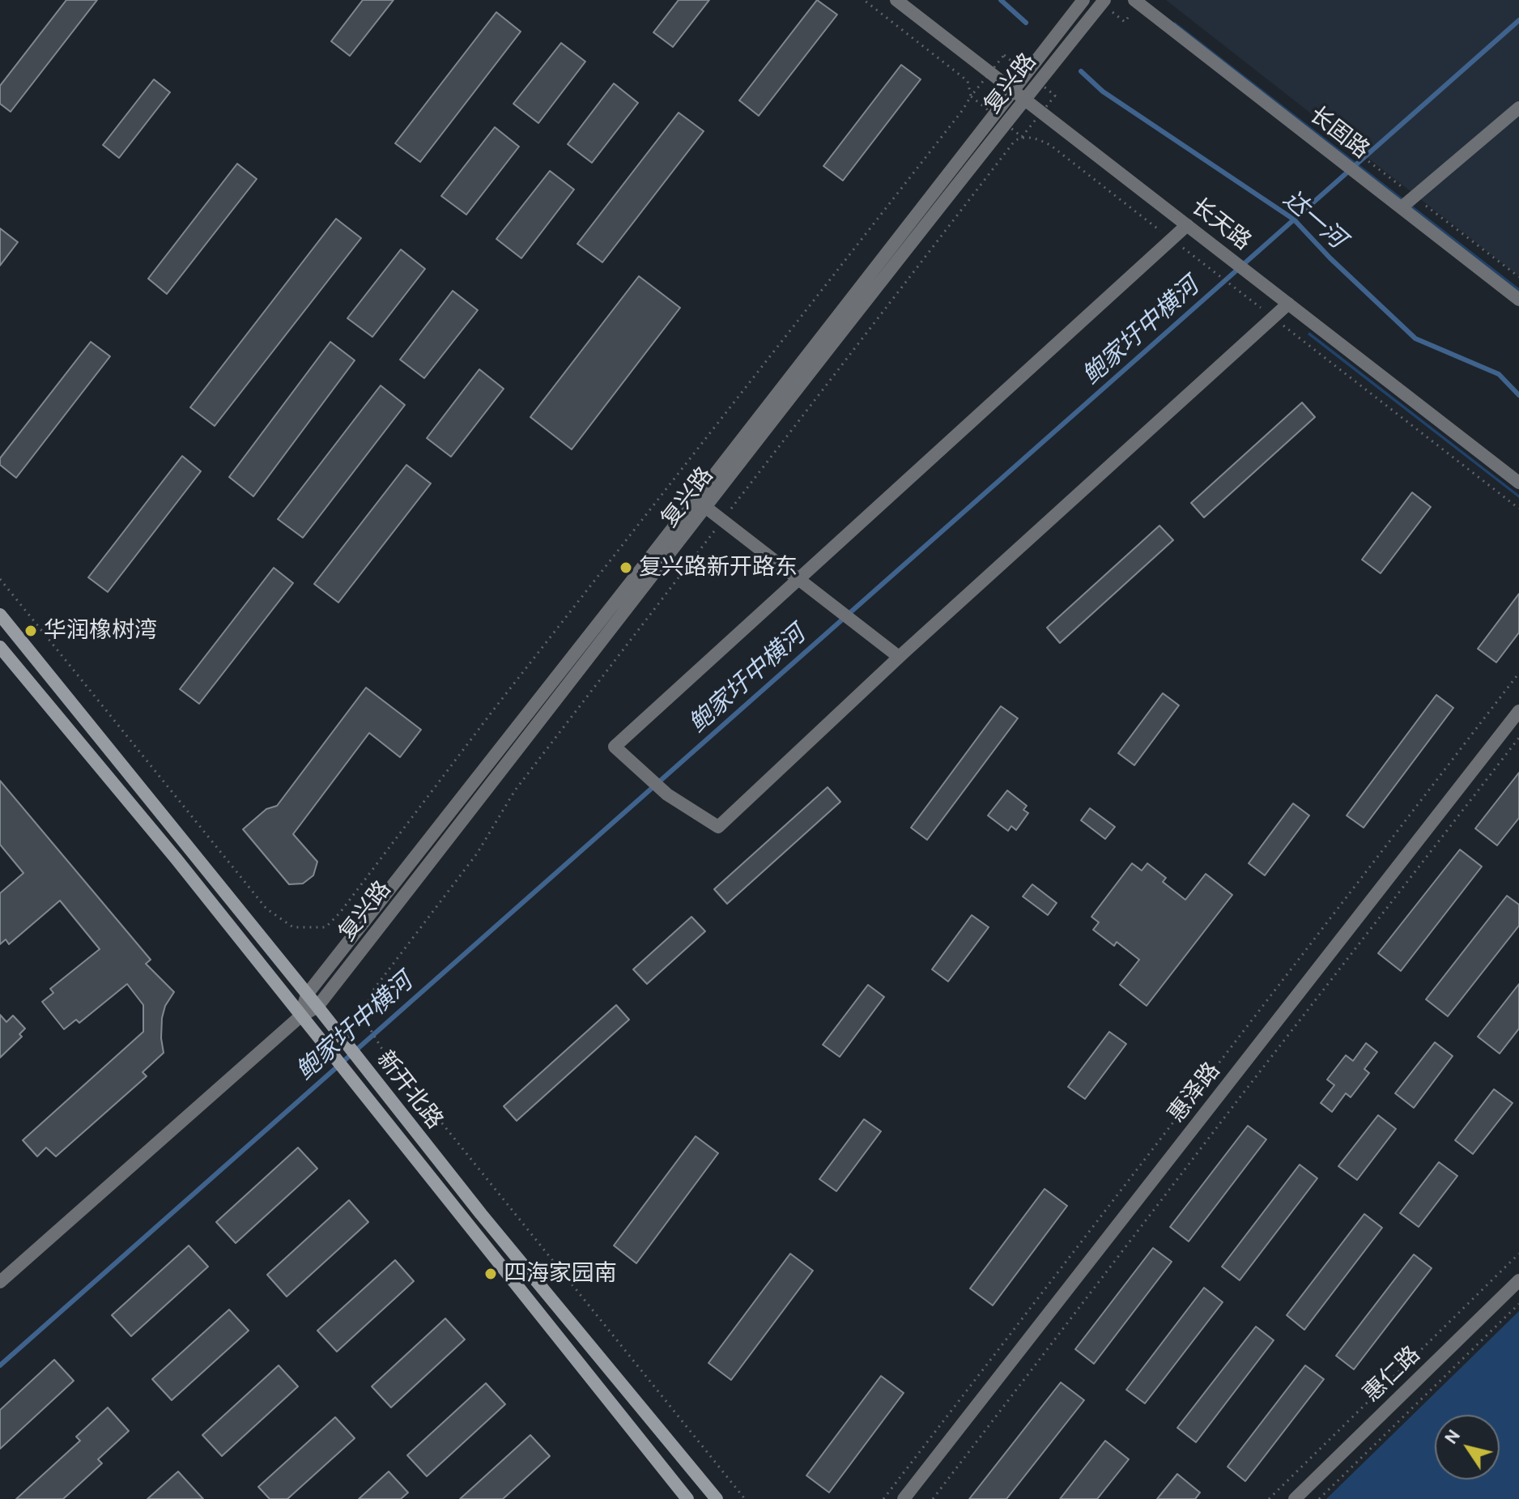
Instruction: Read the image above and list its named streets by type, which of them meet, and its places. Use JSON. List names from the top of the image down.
{
  "streets": {
    "main road": ["新开北路"],
    "street": [
      "复兴路",
      "长固路",
      "长天路",
      "惠泽路",
      "惠仁路"
    ]
  },
  "crossings": [
    ["复兴路", "长天路"],
    ["复兴路", "新开北路"]
  ],
  "water": ["达一河", "鲍家圩中横河"],
  "places": ["复兴路新开路东", "华润橡树湾", "四海家园南"],
  "north": "top left"
}
